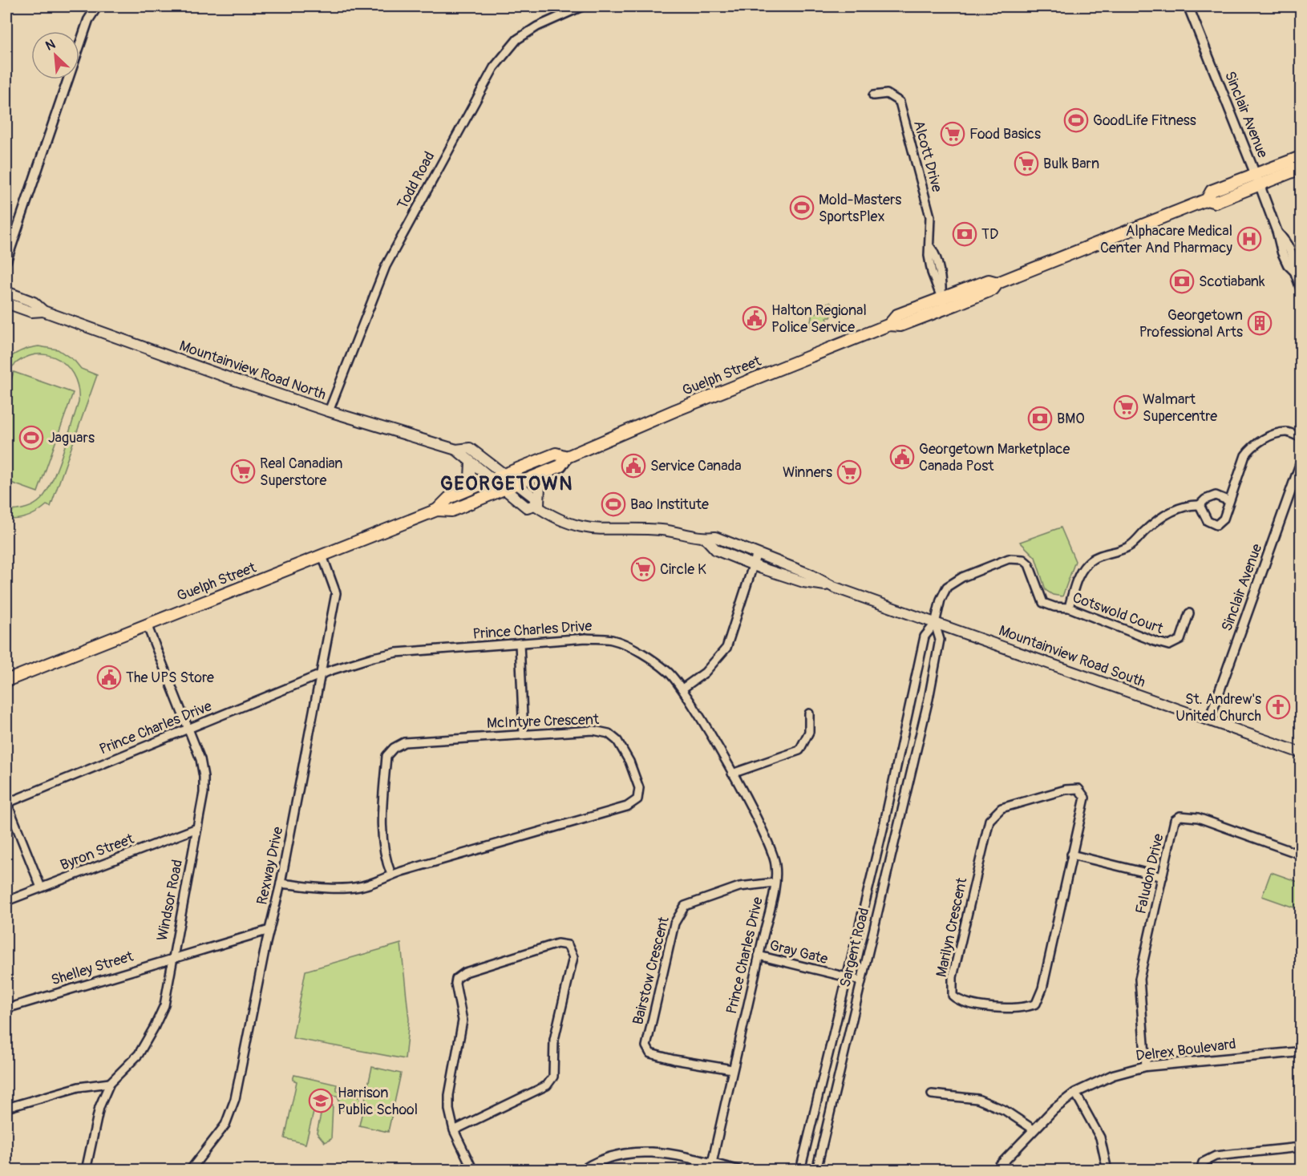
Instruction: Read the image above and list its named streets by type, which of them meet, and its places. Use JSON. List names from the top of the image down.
{
  "streets": {
    "main road": ["Mountainview Road North", "Guelph Street", "Mountainview Road South"],
    "street": [
      "Sinclair Avenue",
      "Alcott Drive",
      "Todd Road",
      "Cotswold Court",
      "Prince Charles Drive",
      "McIntyre Crescent",
      "Byron Street",
      "Rexway Drive",
      "Faludon Drive",
      "Windsor Road",
      "Marilyn Crescent",
      "Sargent Road",
      "Gray Gate",
      "Shelley Street",
      "Bairstow Crescent",
      "Delrex Boulevard"
    ]
  },
  "crossings": [
    ["Sinclair Avenue", "Guelph Street"],
    ["Sinclair Avenue", "Mountainview Road South"],
    ["Alcott Drive", "Guelph Street"],
    ["Todd Road", "Mountainview Road North"],
    ["Mountainview Road North", "Guelph Street"],
    ["Mountainview Road North", "Mountainview Road South"],
    ["Guelph Street", "Mountainview Road South"],
    ["Guelph Street", "Rexway Drive"],
    ["Guelph Street", "Windsor Road"],
    ["Cotswold Court", "Mountainview Road South"],
    ["Cotswold Court", "Sargent Road"],
    ["Prince Charles Drive", "Rexway Drive"],
    ["Prince Charles Drive", "Windsor Road"],
    ["Prince Charles Drive", "Gray Gate"],
    ["Prince Charles Drive", "Bairstow Crescent"],
    ["Mountainview Road South", "Sargent Road"],
    ["McIntyre Crescent", "Rexway Drive"],
    ["Byron Street", "Windsor Road"],
    ["Rexway Drive", "Shelley Street"],
    ["Faludon Drive", "Delrex Boulevard"],
    ["Windsor Road", "Shelley Street"],
    ["Sargent Road", "Gray Gate"]
  ],
  "districts": ["GEORGETOWN"],
  "places": {
    "sports": [
      "GoodLife Fitness",
      "Mold-Masters SportsPlex",
      "Jaguars",
      "Bao Institute"
    ],
    "supermarket": [
      "Food Basics",
      "Bulk Barn",
      "Walmart Supercentre",
      "Real Canadian Superstore",
      "Winners",
      "Circle K"
    ],
    "bank": ["TD", "Scotiabank", "BMO"],
    "hospital": ["Alphacare Medical Center And Pharmacy"],
    "public building": [
      "Halton Regional Police Service",
      "Georgetown Marketplace Canada Post",
      "Service Canada",
      "The UPS Store"
    ],
    "building": ["Georgetown Professional Arts"],
    "church": ["St. Andrew's United Church"],
    "school or university": ["Harrison Public School"]
  },
  "north": "top left"
}
